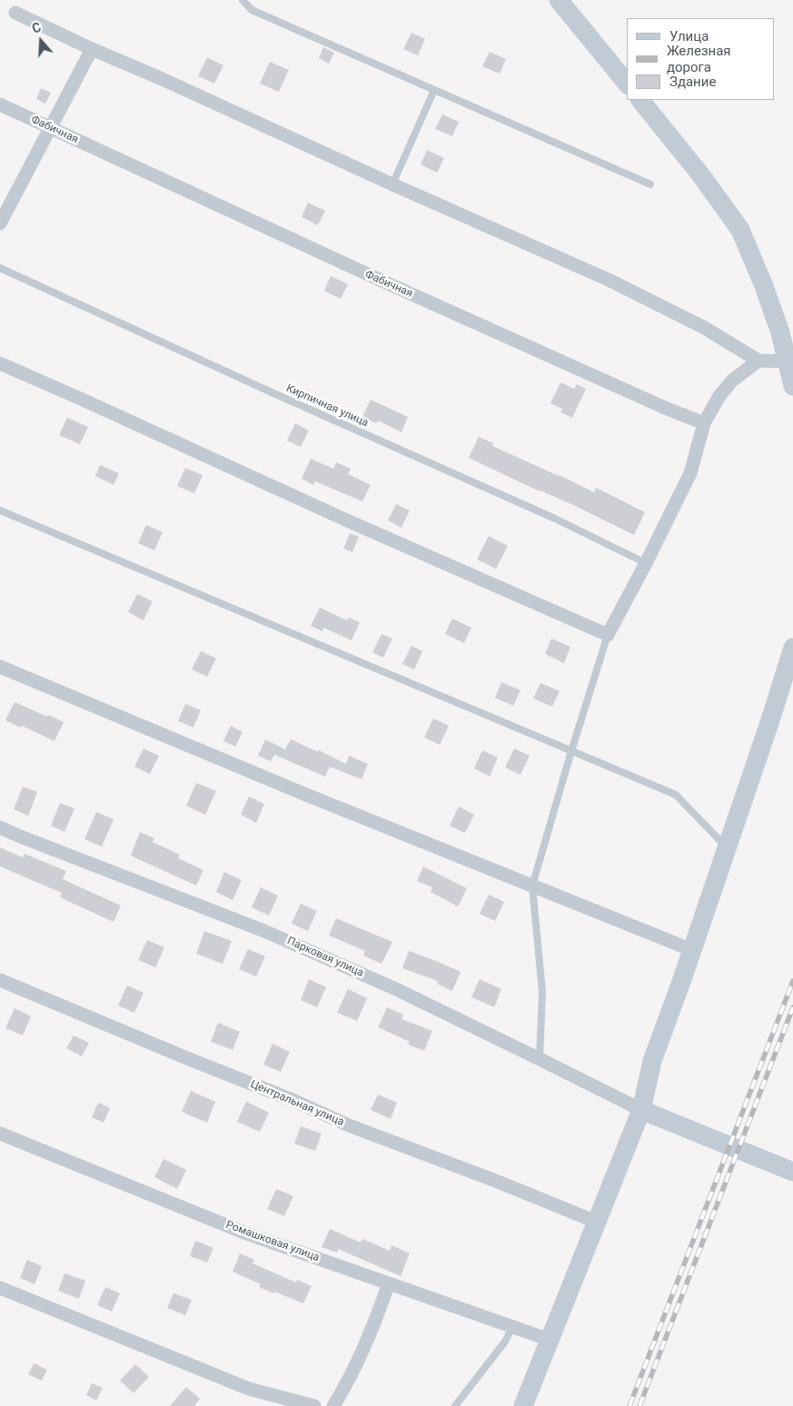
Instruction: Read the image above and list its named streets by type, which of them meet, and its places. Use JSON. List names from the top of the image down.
{
  "streets": {
    "street": [
      "Фабичная",
      "Парковая улица",
      "Центральная улица",
      "Ромашковая улица"
    ],
    "lane": ["Кирпичная улица"]
  },
  "legend": ["Улица", "Железная дорога", "Здание"],
  "north": "top"
}
